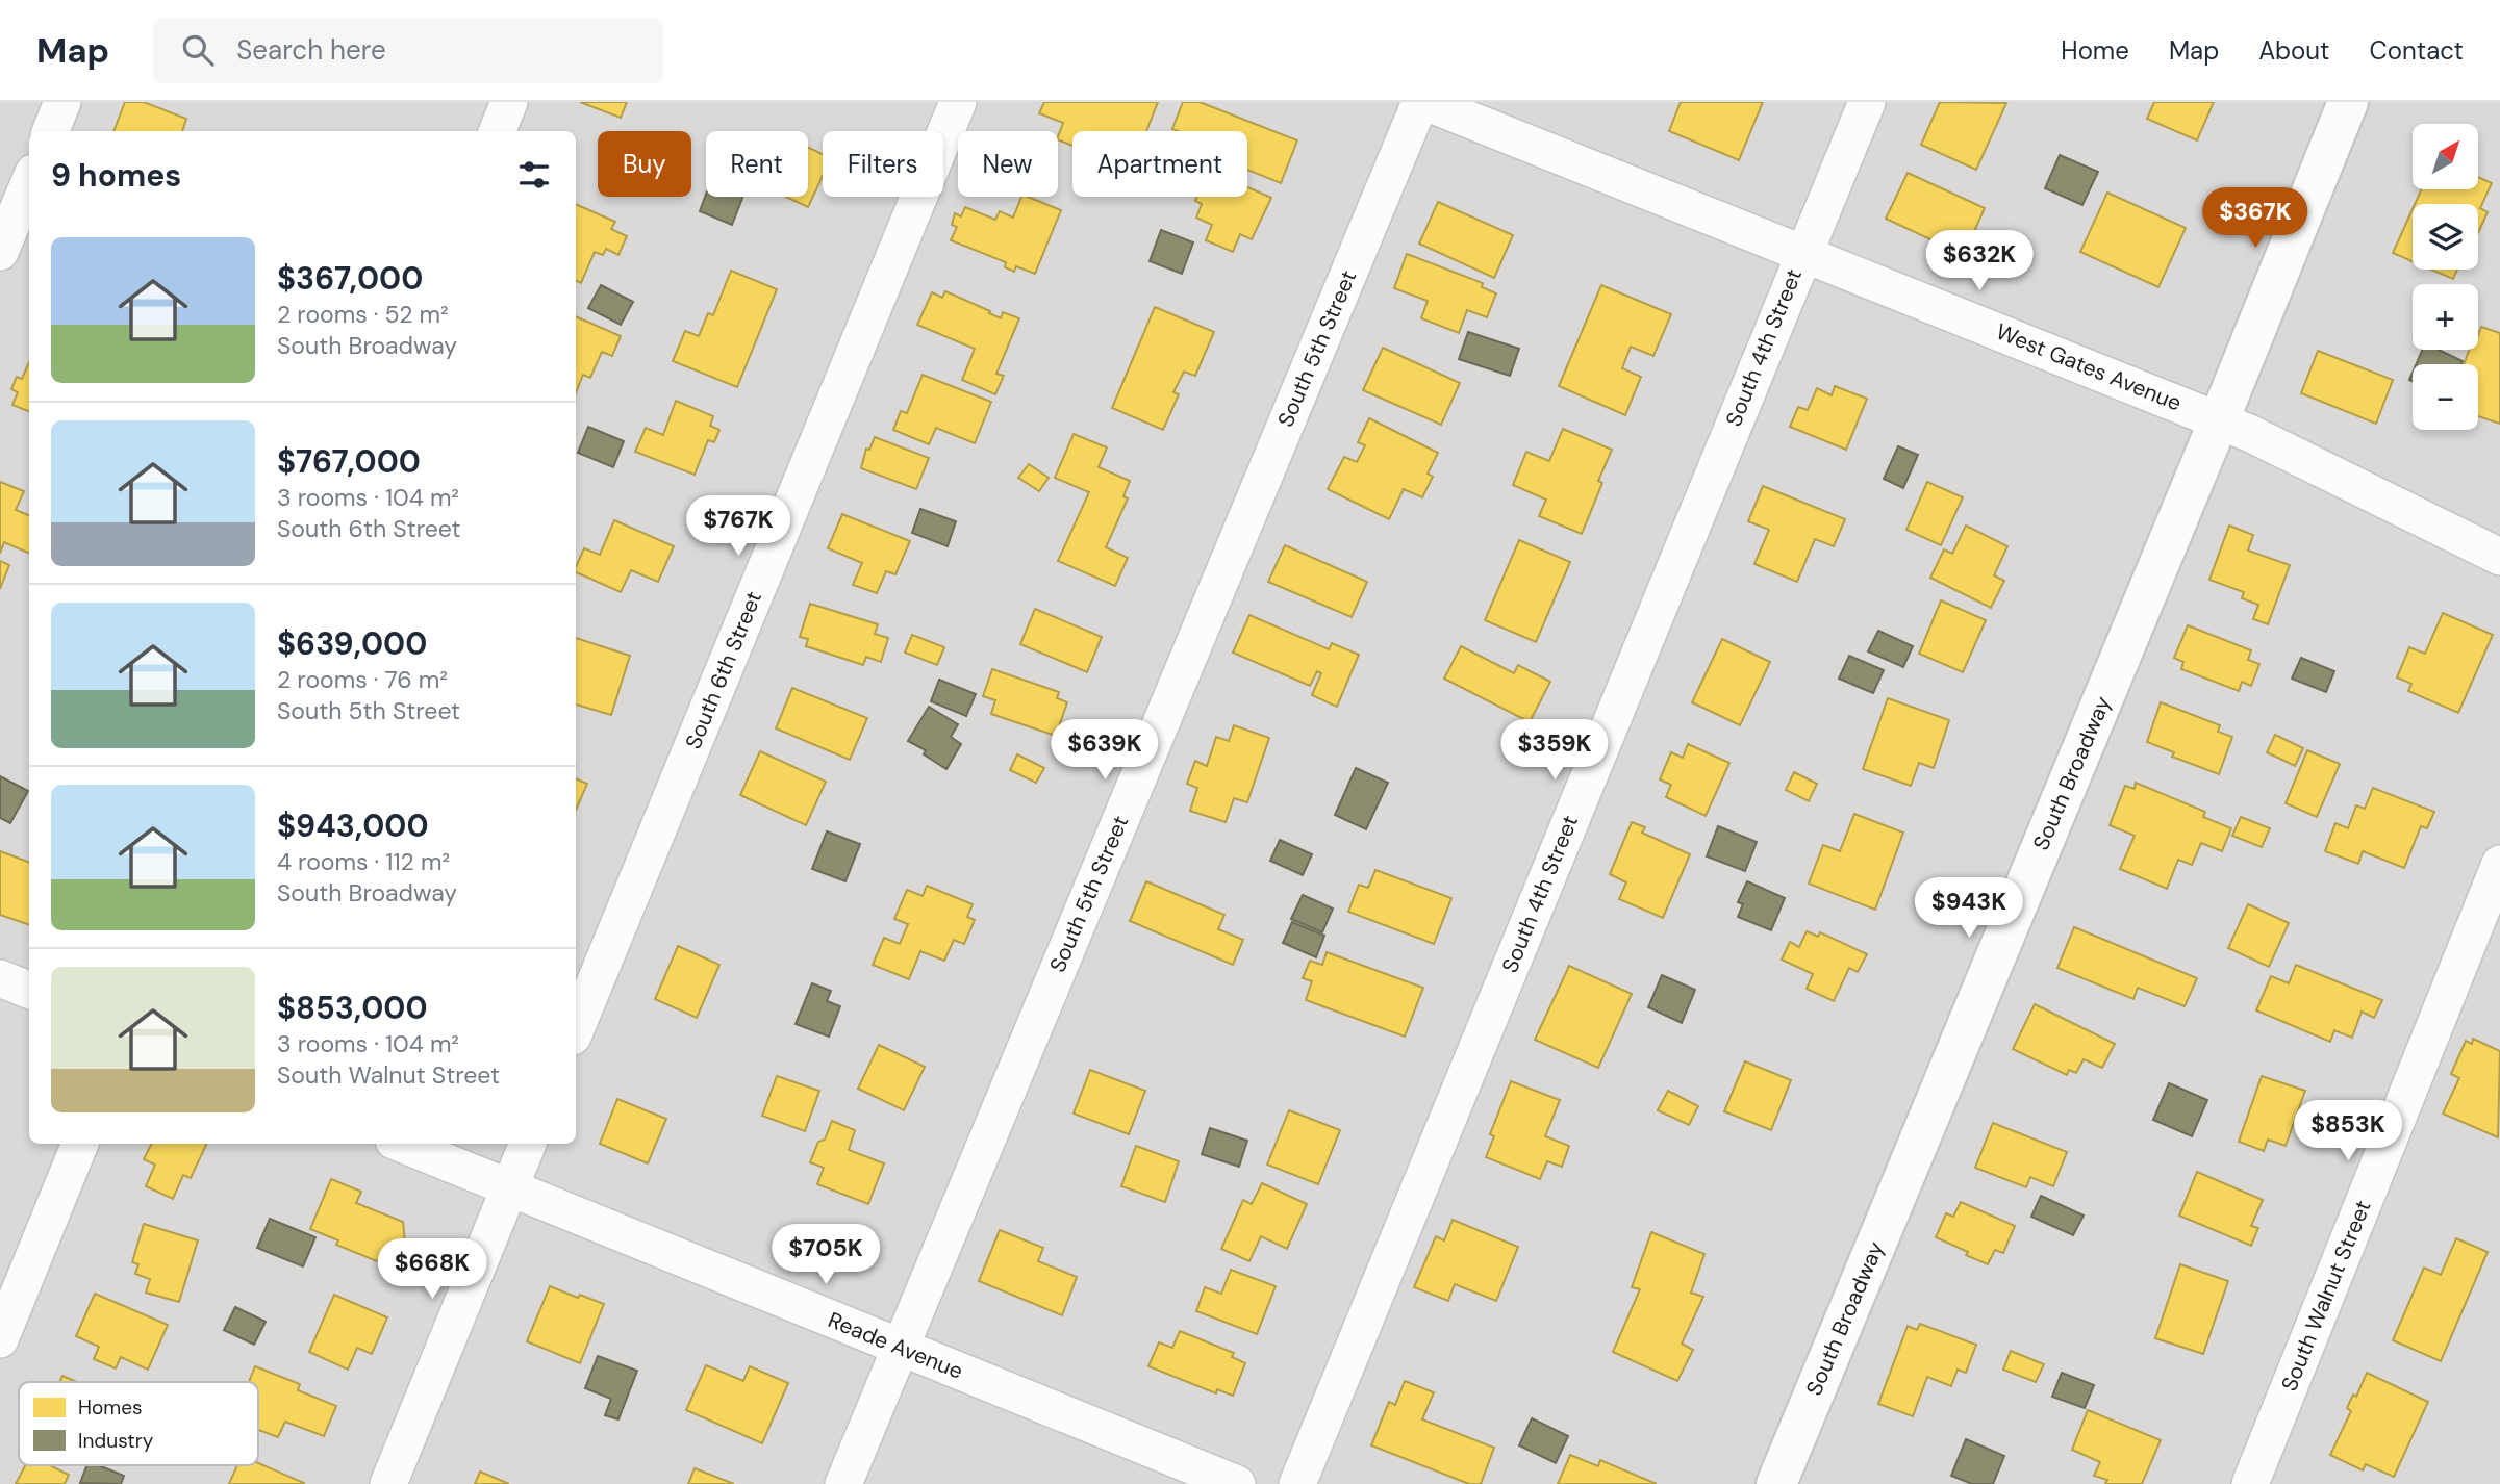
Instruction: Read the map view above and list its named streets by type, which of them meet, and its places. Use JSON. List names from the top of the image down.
{
  "streets": {
    "street": [
      "South 4th Street",
      "South 5th Street",
      "West Gates Avenue",
      "South 6th Street",
      "South Broadway",
      "South Walnut Street",
      "Reade Avenue"
    ]
  },
  "crossings": [
    ["South 4th Street", "West Gates Avenue"],
    ["South 5th Street", "West Gates Avenue"],
    ["South 5th Street", "Reade Avenue"],
    ["West Gates Avenue", "South Broadway"]
  ],
  "legend": ["Homes", "Industry"],
  "north": "top right",
  "page": {
    "header": "Map",
    "search": "Search here",
    "nav": [
      "Home",
      "Map",
      "About",
      "Contact"
    ],
    "map_buttons": ["+", "−"],
    "chip": [
      "Buy",
      "Rent",
      "Filters",
      "New",
      "Apartment"
    ],
    "heading": "9 homes",
    "price": [
      "$367K",
      "$632K",
      "$767K",
      "$639K",
      "$359K",
      "$943K",
      "$853K",
      "$705K",
      "$668K"
    ],
    "list": [
      {
        "name": "$367,000",
        "note": "2 rooms · 52 m² · South Broadway"
      },
      {
        "name": "$767,000",
        "note": "3 rooms · 104 m² · South 6th Street"
      },
      {
        "name": "$639,000",
        "note": "2 rooms · 76 m² · South 5th Street"
      },
      {
        "name": "$943,000",
        "note": "4 rooms · 112 m² · South Broadway"
      },
      {
        "name": "$853,000",
        "note": "3 rooms · 104 m² · South Walnut Street"
      }
    ]
  }
}
